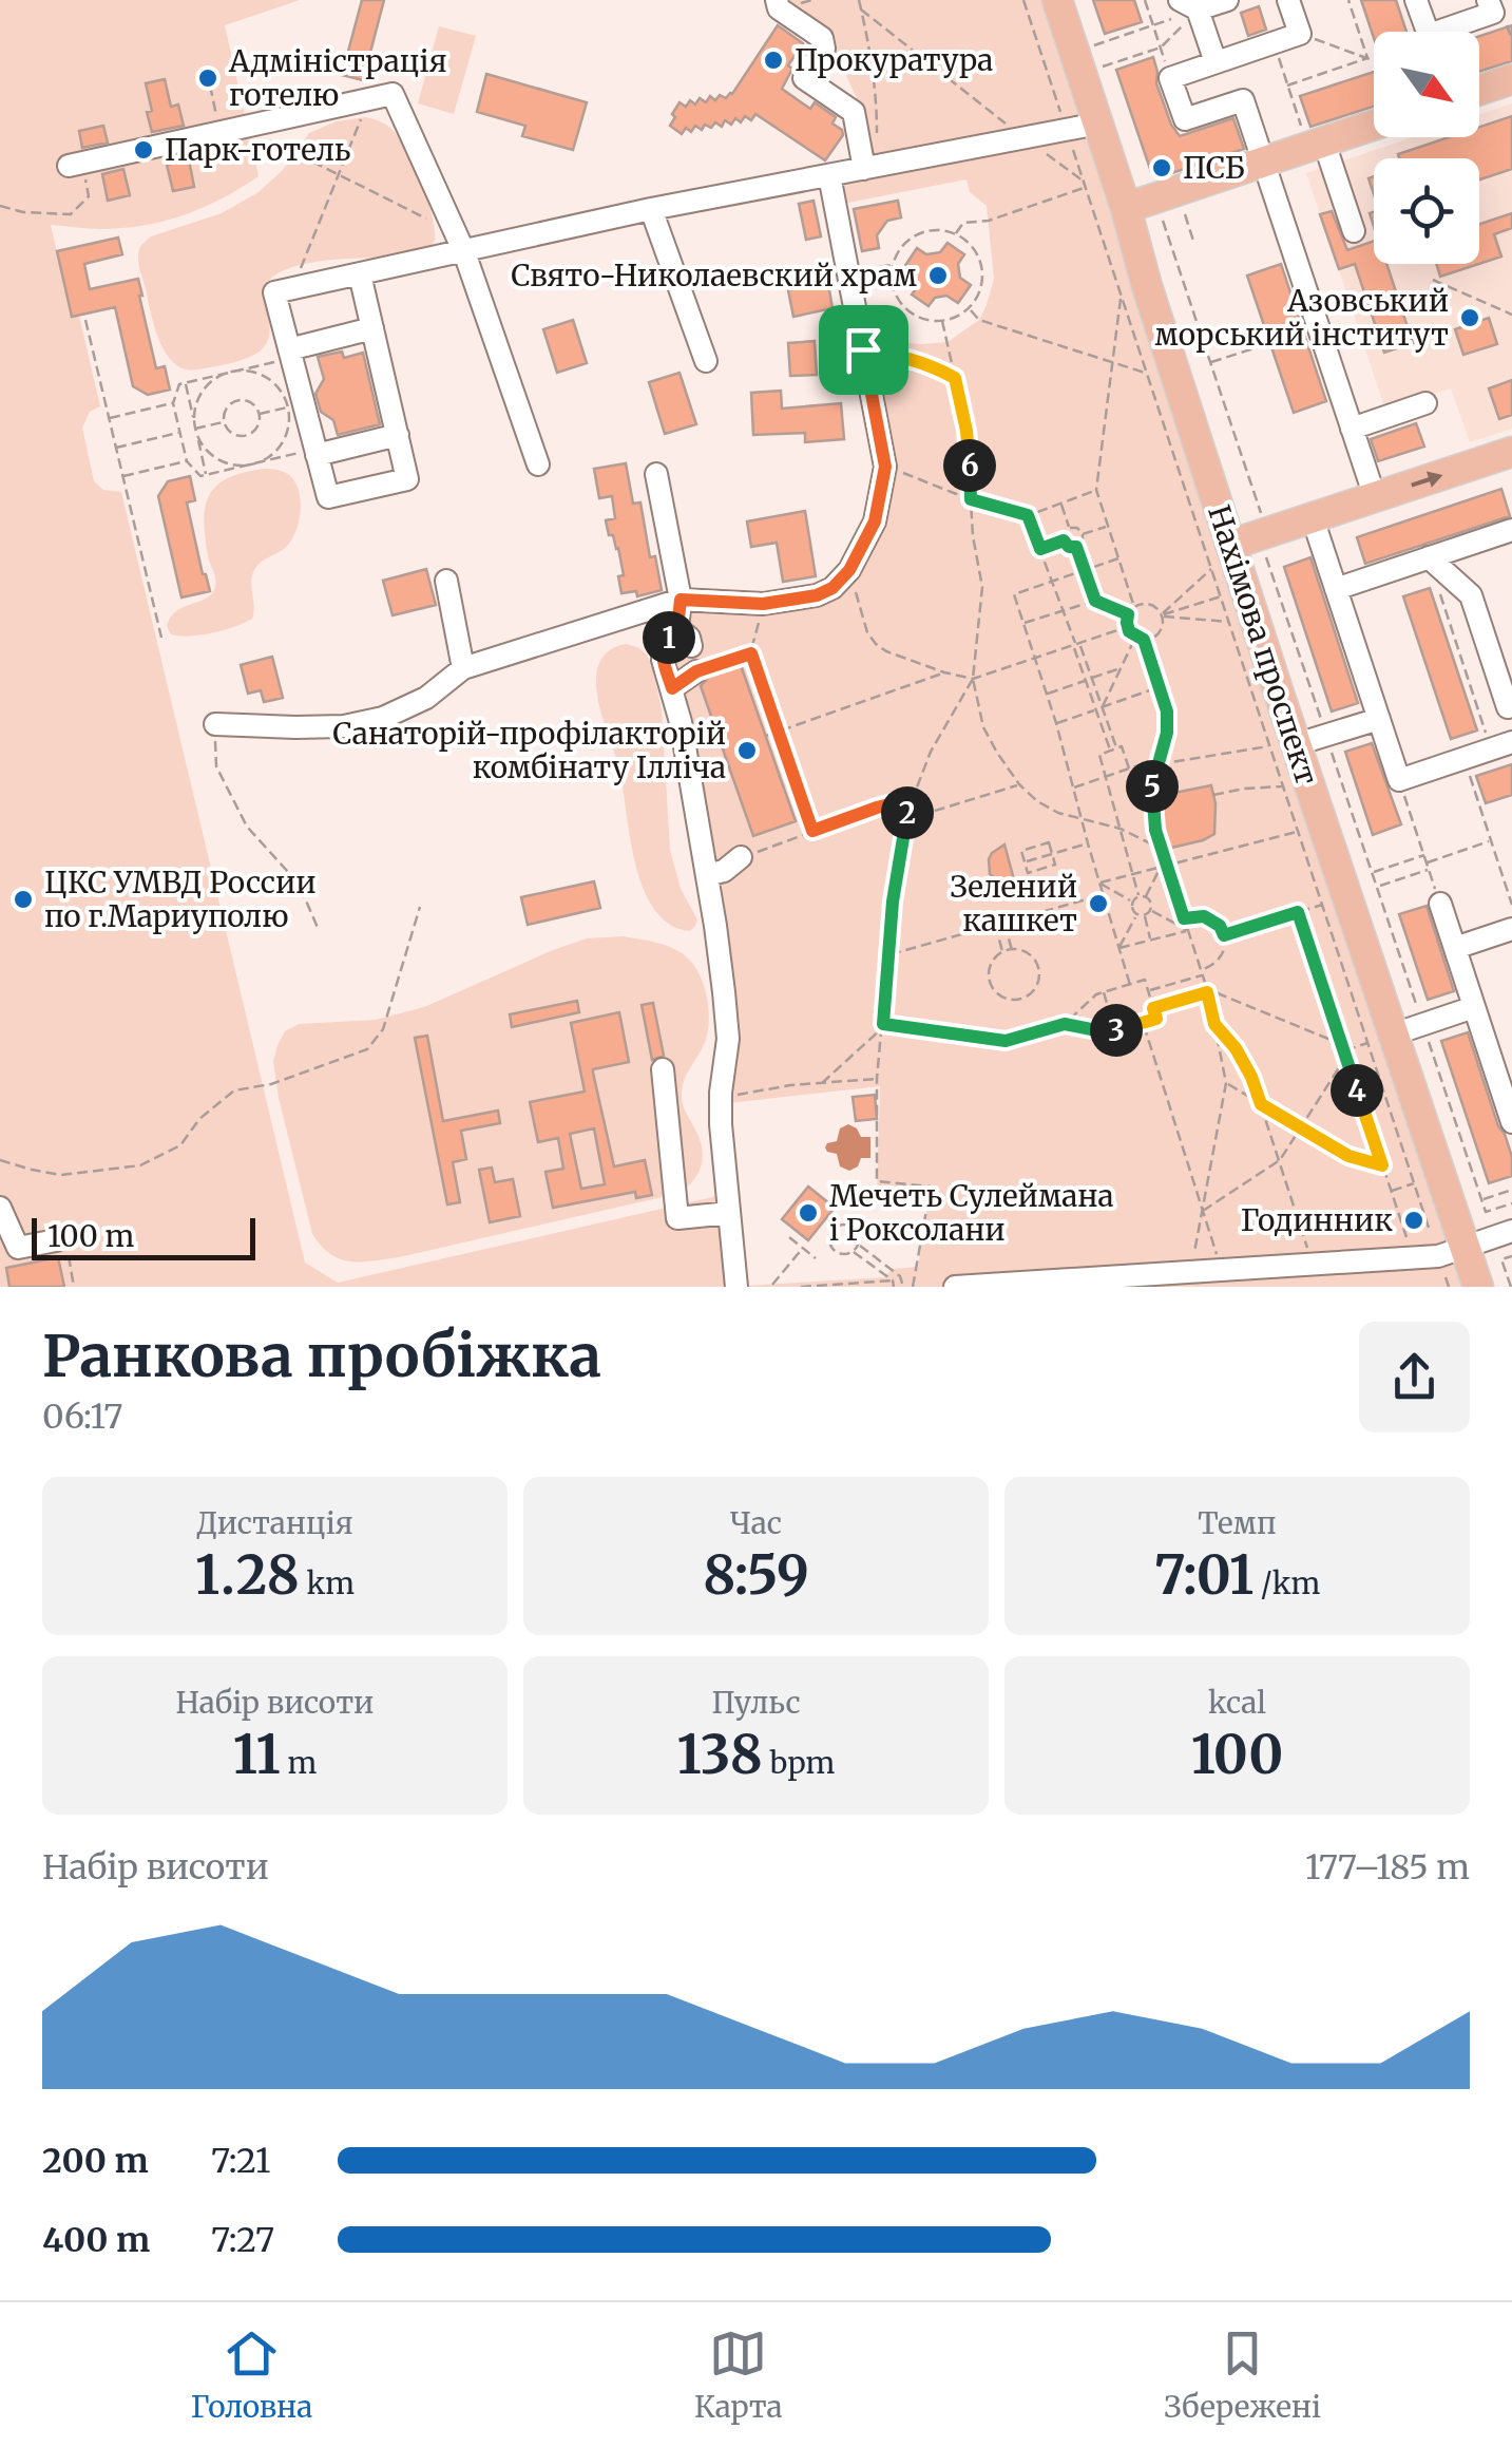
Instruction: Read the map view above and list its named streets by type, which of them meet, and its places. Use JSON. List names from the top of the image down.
{
  "streets": {
    "main road": ["Нахімова проспект"]
  },
  "places": [
    "Прокуратура",
    "Адміністрація готелю",
    "Парк-готель",
    "ПСБ",
    "Свято-Николаевский храм",
    "Азовський морський інститут",
    "Санаторій-профілакторій комбінату Ілліча",
    "ЦКС УМВД России по г.Мариуполю",
    "Зелений кашкет",
    "Мечеть Сулеймана і Роксолани",
    "Годинник"
  ],
  "scale_bar": "100 m",
  "north": "bottom right",
  "page": {
    "pins": [
      "6",
      "1",
      "5",
      "2",
      "3",
      "4"
    ],
    "scale": "100 m",
    "heading": ["Ранкова пробіжка", "06:17"],
    "stats": [
      ["Дистанція", "1.28 km"],
      ["Час", "8:59"],
      ["Темп", "7:01 /km"],
      ["Набір висоти", "11 m"],
      ["Пульс", "138 bpm"],
      ["kcal", "100"]
    ],
    "chart": ["Набір висоти", "177–185 m"],
    "list": [
      {
        "name": "200 m",
        "note": "7:21"
      },
      {
        "name": "400 m",
        "note": "7:27"
      }
    ],
    "tabs": ["Головна", "Карта", "Збережені"]
  }
}
